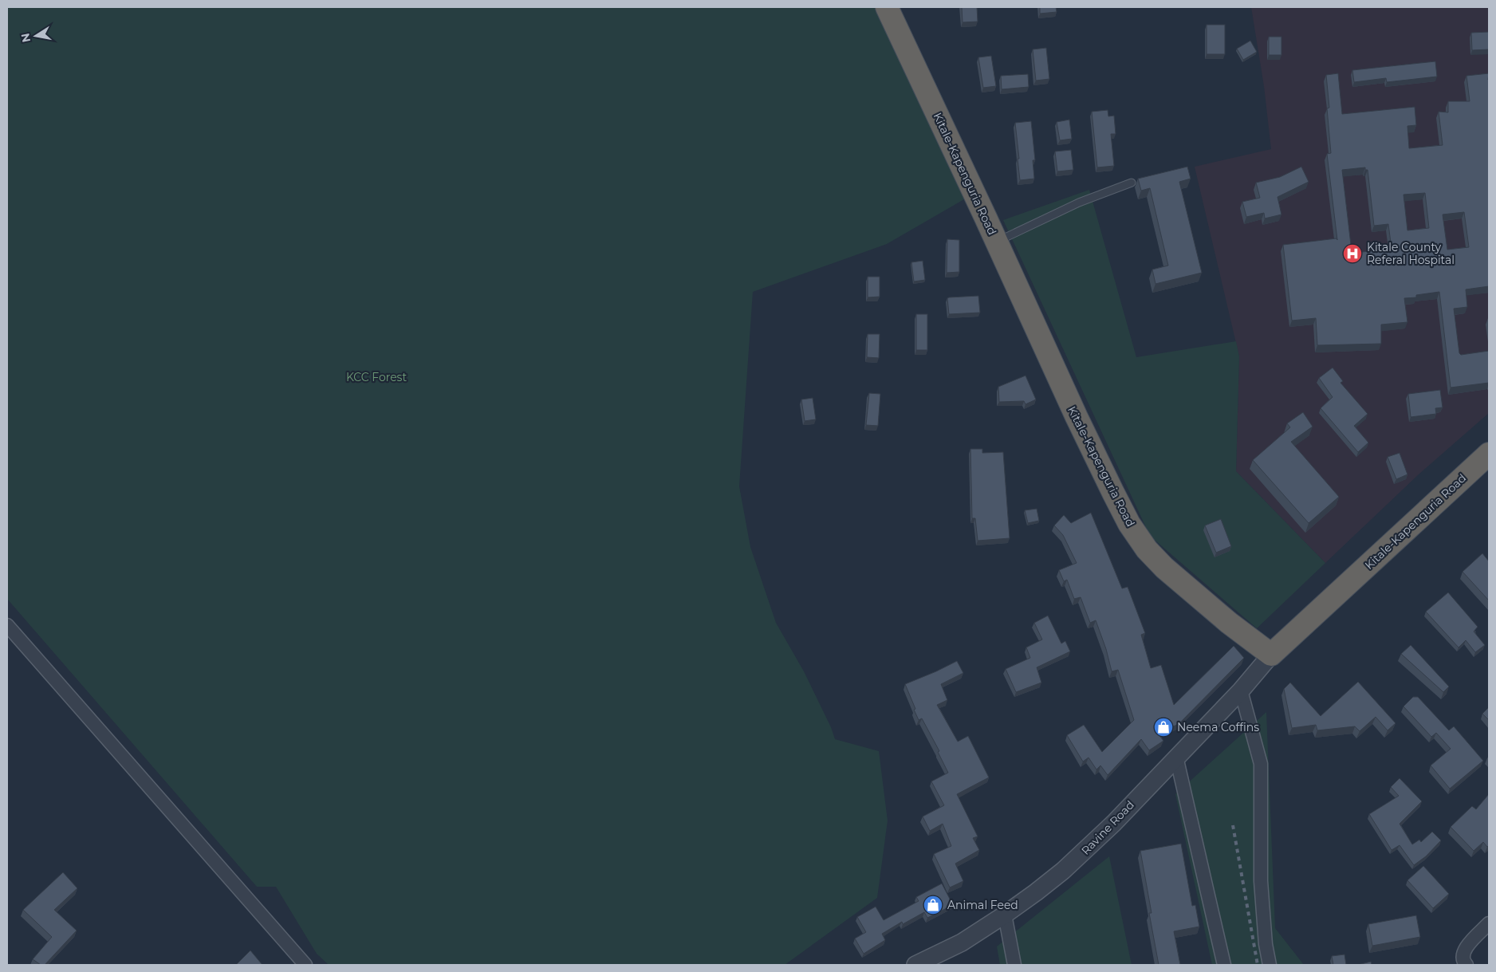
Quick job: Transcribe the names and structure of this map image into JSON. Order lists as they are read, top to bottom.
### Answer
{
  "streets": {
    "highway": ["Kitale-Kapenguria Road"],
    "street": ["Ravine Road"]
  },
  "crossings": [
    ["Kitale-Kapenguria Road", "Ravine Road"]
  ],
  "parks": ["KCC Forest"],
  "places": {
    "hospital": ["Kitale County Referal Hospital"],
    "shop": ["Neema Coffins", "Animal Feed"]
  },
  "north": "left"
}
